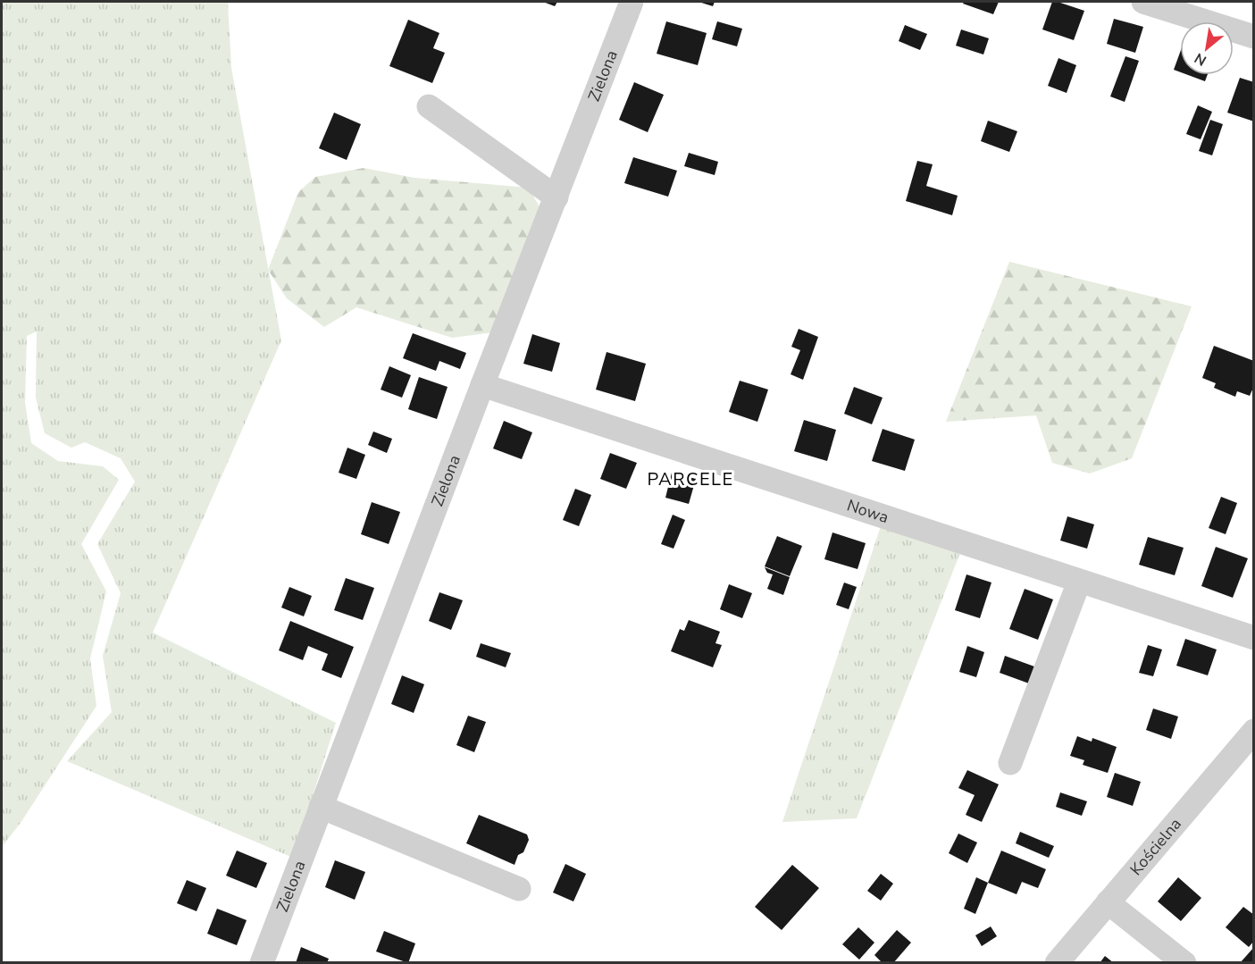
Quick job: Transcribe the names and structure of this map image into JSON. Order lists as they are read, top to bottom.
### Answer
{
  "streets": {
    "street": ["Zielona", "Nowa", "Kościelna"]
  },
  "crossings": [
    ["Zielona", "Nowa"]
  ],
  "districts": ["PARCELE"],
  "north": "bottom left"
}
